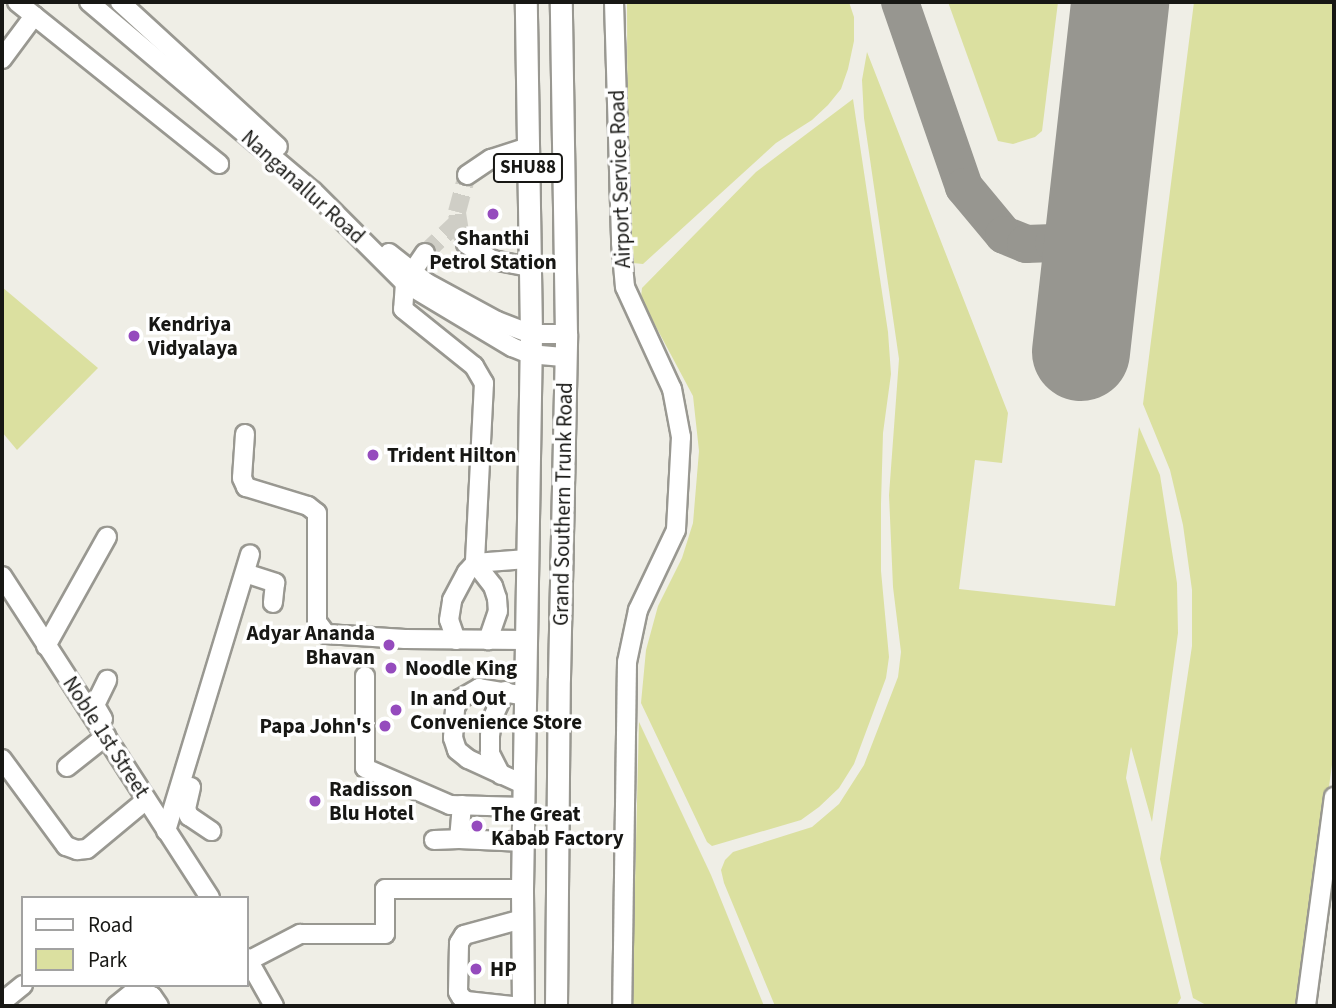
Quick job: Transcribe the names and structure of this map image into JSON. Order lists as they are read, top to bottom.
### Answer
{
  "streets": {
    "main road": ["SHU88", "Grand Southern Trunk Road"],
    "street": ["Airport Service Road", "Nanganallur Road", "Noble 1st Street"]
  },
  "crossings": [
    ["Nanganallur Road", "Grand Southern Trunk Road"]
  ],
  "places": [
    "Shanthi Petrol Station",
    "Kendriya Vidyalaya",
    "Trident Hilton",
    "Adyar Ananda Bhavan",
    "Noodle King",
    "In and Out Convenience Store",
    "Papa John's",
    "Radisson Blu Hotel",
    "The Great Kabab Factory",
    "HP"
  ],
  "legend": ["Road", "Park"]
}
